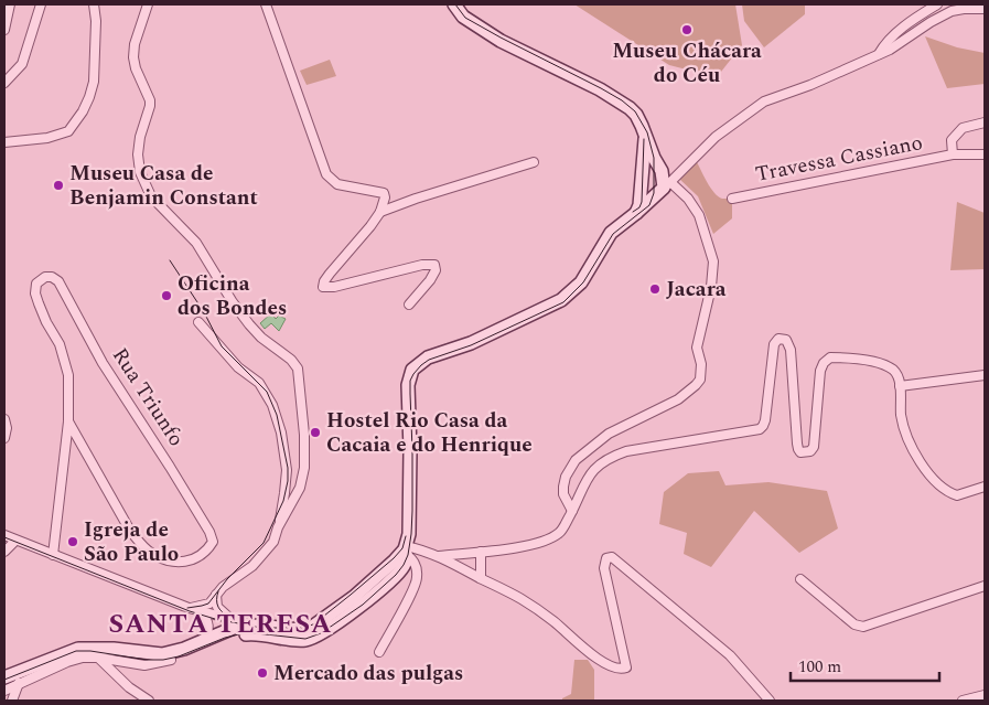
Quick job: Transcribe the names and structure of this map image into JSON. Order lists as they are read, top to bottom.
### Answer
{
  "streets": {
    "street": ["Travessa Cassiano", "Rua Triunfo"]
  },
  "districts": ["SANTA TERESA"],
  "places": [
    "Museu Chácara do Céu",
    "Museu Casa de Benjamin Constant",
    "Jacara",
    "Oficina dos Bondes",
    "Hostel Rio Casa da Cacaia e do Henrique",
    "Igreja de São Paulo",
    "Mercado das pulgas"
  ],
  "scale_bar": "100 m"
}
